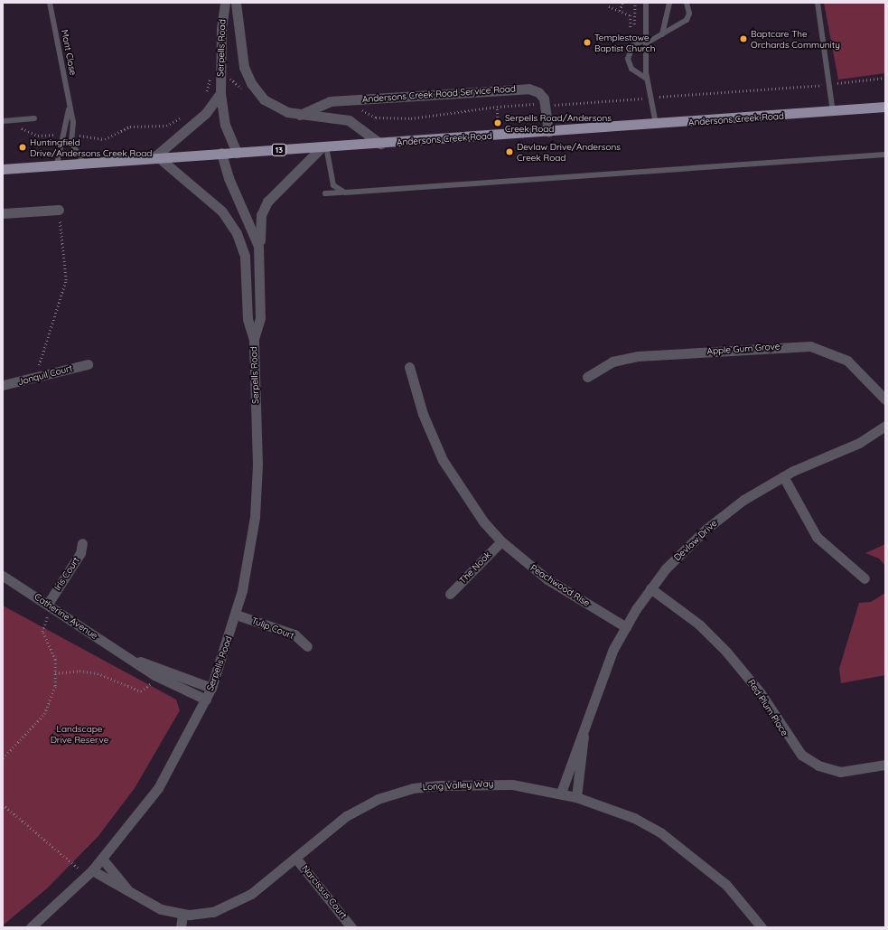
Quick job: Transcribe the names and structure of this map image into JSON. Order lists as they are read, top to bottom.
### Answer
{
  "streets": {
    "main road": ["Andersons Creek Road", "13"],
    "street": [
      "Serpells Road",
      "Andersons Creek Road Service Road",
      "Apple Gum Grove",
      "Jonquil Court",
      "Devlaw Drive",
      "The Nook",
      "Iris Court",
      "Peachwood Rise",
      "Catherine Avenue",
      "Tulip Court",
      "Red Plum Place",
      "Long Valley Way",
      "Narcissus Court"
    ],
    "lane": ["Mont Close"]
  },
  "crossings": [
    ["Serpells Road", "Andersons Creek Road Service Road"],
    ["Serpells Road", "Andersons Creek Road"],
    ["Serpells Road", "Catherine Avenue"],
    ["Serpells Road", "Tulip Court"],
    ["Serpells Road", "Long Valley Way"],
    ["Mont Close", "Andersons Creek Road"],
    ["Devlaw Drive", "Peachwood Rise"],
    ["Devlaw Drive", "Red Plum Place"],
    ["Devlaw Drive", "Long Valley Way"],
    ["The Nook", "Peachwood Rise"],
    ["Iris Court", "Catherine Avenue"],
    ["Long Valley Way", "Narcissus Court"]
  ],
  "parks": ["Landscape Drive Reserve"],
  "places": [
    "Baptcare The Orchards Community",
    "Templestowe Baptist Church",
    "Serpells Road/Andersons Creek Road",
    "Huntingfield Drive/Andersons Creek Road",
    "Devlaw Drive/Andersons Creek Road"
  ]
}
